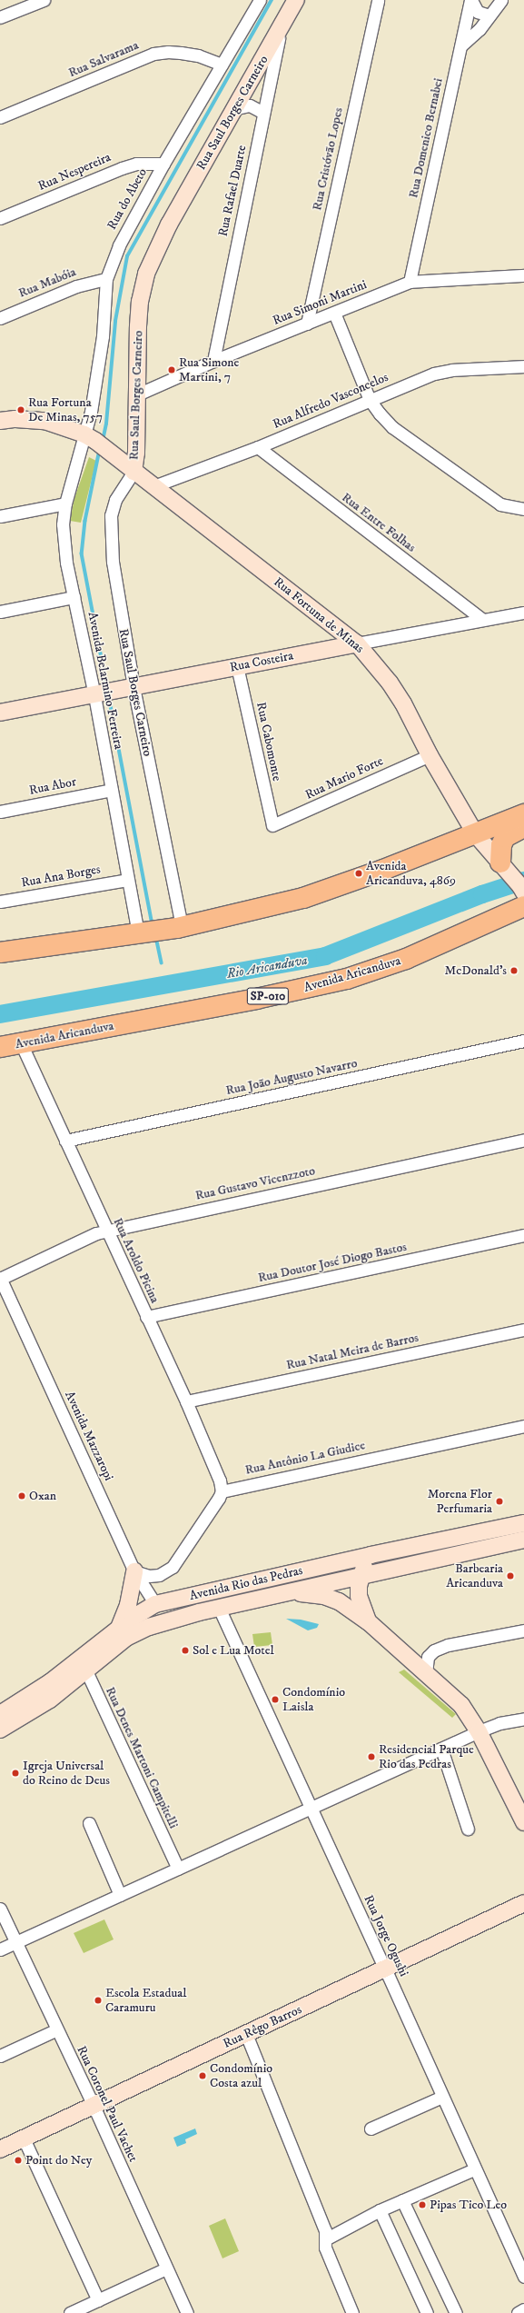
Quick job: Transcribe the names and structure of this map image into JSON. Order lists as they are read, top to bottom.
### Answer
{
  "streets": {
    "highway": ["Avenida Aricanduva", "SP-010"],
    "street": [
      "Rua Salvarama",
      "Rua Saul Borges Carneiro",
      "Rua Domenico Bernabei",
      "Rua Cristóvão Lopes",
      "Rua Nespereira",
      "Rua Rafael Duarte",
      "Rua do Abeto",
      "Rua Mabóia",
      "Rua Simoni Martini",
      "Rua Alfredo Vasconcelos",
      "Rua Entre Folhas",
      "Rua Fortuna de Minas",
      "Rua Costeira",
      "Avenida Belarmino Ferreira",
      "Rua Cabomonte",
      "Rua Mario Forte",
      "Rua Abor",
      "Rua Ana Borges",
      "Rua João Augusto Navarro",
      "Rua Gustavo Vicenzzoto",
      "Rua Aroldo Picina",
      "Rua Doutor José Diogo Bastos",
      "Rua Natal Meira de Barros",
      "Avenida Mazzaropi",
      "Rua Antônio La Giudice",
      "Avenida Rio das Pedras",
      "Rua Denes Martoni Campitelli",
      "Rua Jorge Ogushi",
      "Rua Rêgo Barros",
      "Rua Coronel Paul Vachet"
    ]
  },
  "crossings": [
    ["Rua Salvarama", "Rua do Abeto"],
    ["Rua Saul Borges Carneiro", "Rua Rafael Duarte"],
    ["Rua Saul Borges Carneiro", "Rua Simoni Martini"],
    ["Rua Saul Borges Carneiro", "Rua Fortuna de Minas"],
    ["Rua Saul Borges Carneiro", "Rua Costeira"],
    ["Rua Domenico Bernabei", "Rua Simoni Martini"],
    ["Rua Cristóvão Lopes", "Rua Simoni Martini"],
    ["Rua Nespereira", "Rua do Abeto"],
    ["Rua Rafael Duarte", "Rua Simoni Martini"],
    ["Rua do Abeto", "Rua Mabóia"],
    ["Rua do Abeto", "Rua Fortuna de Minas"],
    ["Rua do Abeto", "Avenida Belarmino Ferreira"],
    ["Rua Alfredo Vasconcelos", "Rua Entre Folhas"],
    ["Rua Alfredo Vasconcelos", "Rua Fortuna de Minas"],
    ["Rua Entre Folhas", "Rua Costeira"],
    ["Rua Fortuna de Minas", "Rua Costeira"],
    ["Rua Fortuna de Minas", "Avenida Belarmino Ferreira"],
    ["Rua Fortuna de Minas", "Rua Mario Forte"],
    ["Rua Costeira", "Avenida Belarmino Ferreira"],
    ["Rua Costeira", "Rua Cabomonte"],
    ["Avenida Belarmino Ferreira", "Rua Abor"],
    ["Avenida Belarmino Ferreira", "Rua Ana Borges"],
    ["Rua Cabomonte", "Rua Mario Forte"],
    ["Avenida Aricanduva", "Rua Aroldo Picina"],
    ["Rua João Augusto Navarro", "Rua Aroldo Picina"],
    ["Rua Gustavo Vicenzzoto", "Rua Aroldo Picina"],
    ["Rua Gustavo Vicenzzoto", "Avenida Mazzaropi"],
    ["Rua Aroldo Picina", "Rua Doutor José Diogo Bastos"],
    ["Rua Aroldo Picina", "Rua Natal Meira de Barros"],
    ["Rua Aroldo Picina", "Rua Antônio La Giudice"],
    ["Avenida Mazzaropi", "Avenida Rio das Pedras"],
    ["Avenida Rio das Pedras", "Rua Denes Martoni Campitelli"],
    ["Avenida Rio das Pedras", "Rua Jorge Ogushi"],
    ["Rua Jorge Ogushi", "Rua Rêgo Barros"],
    ["Rua Rêgo Barros", "Rua Coronel Paul Vachet"]
  ],
  "water": ["Rio Aricanduva"],
  "places": [
    "Rua Simone Martini, 7",
    "Rua Fortuna De Minas, 757",
    "Avenida Aricanduva, 4869",
    "McDonald's",
    "Oxan",
    "Morena Flor Perfumaria",
    "Barbearia Aricanduva",
    "Sol e Lua Motel",
    "Condomínio Laisla",
    "Residencial Parque Rio das Pedras",
    "Igreja Universal do Reino de Deus",
    "Escola Estadual Caramuru",
    "Condomínio Costa azul",
    "Point do Ney",
    "Pipas Tico Leo"
  ]
}
